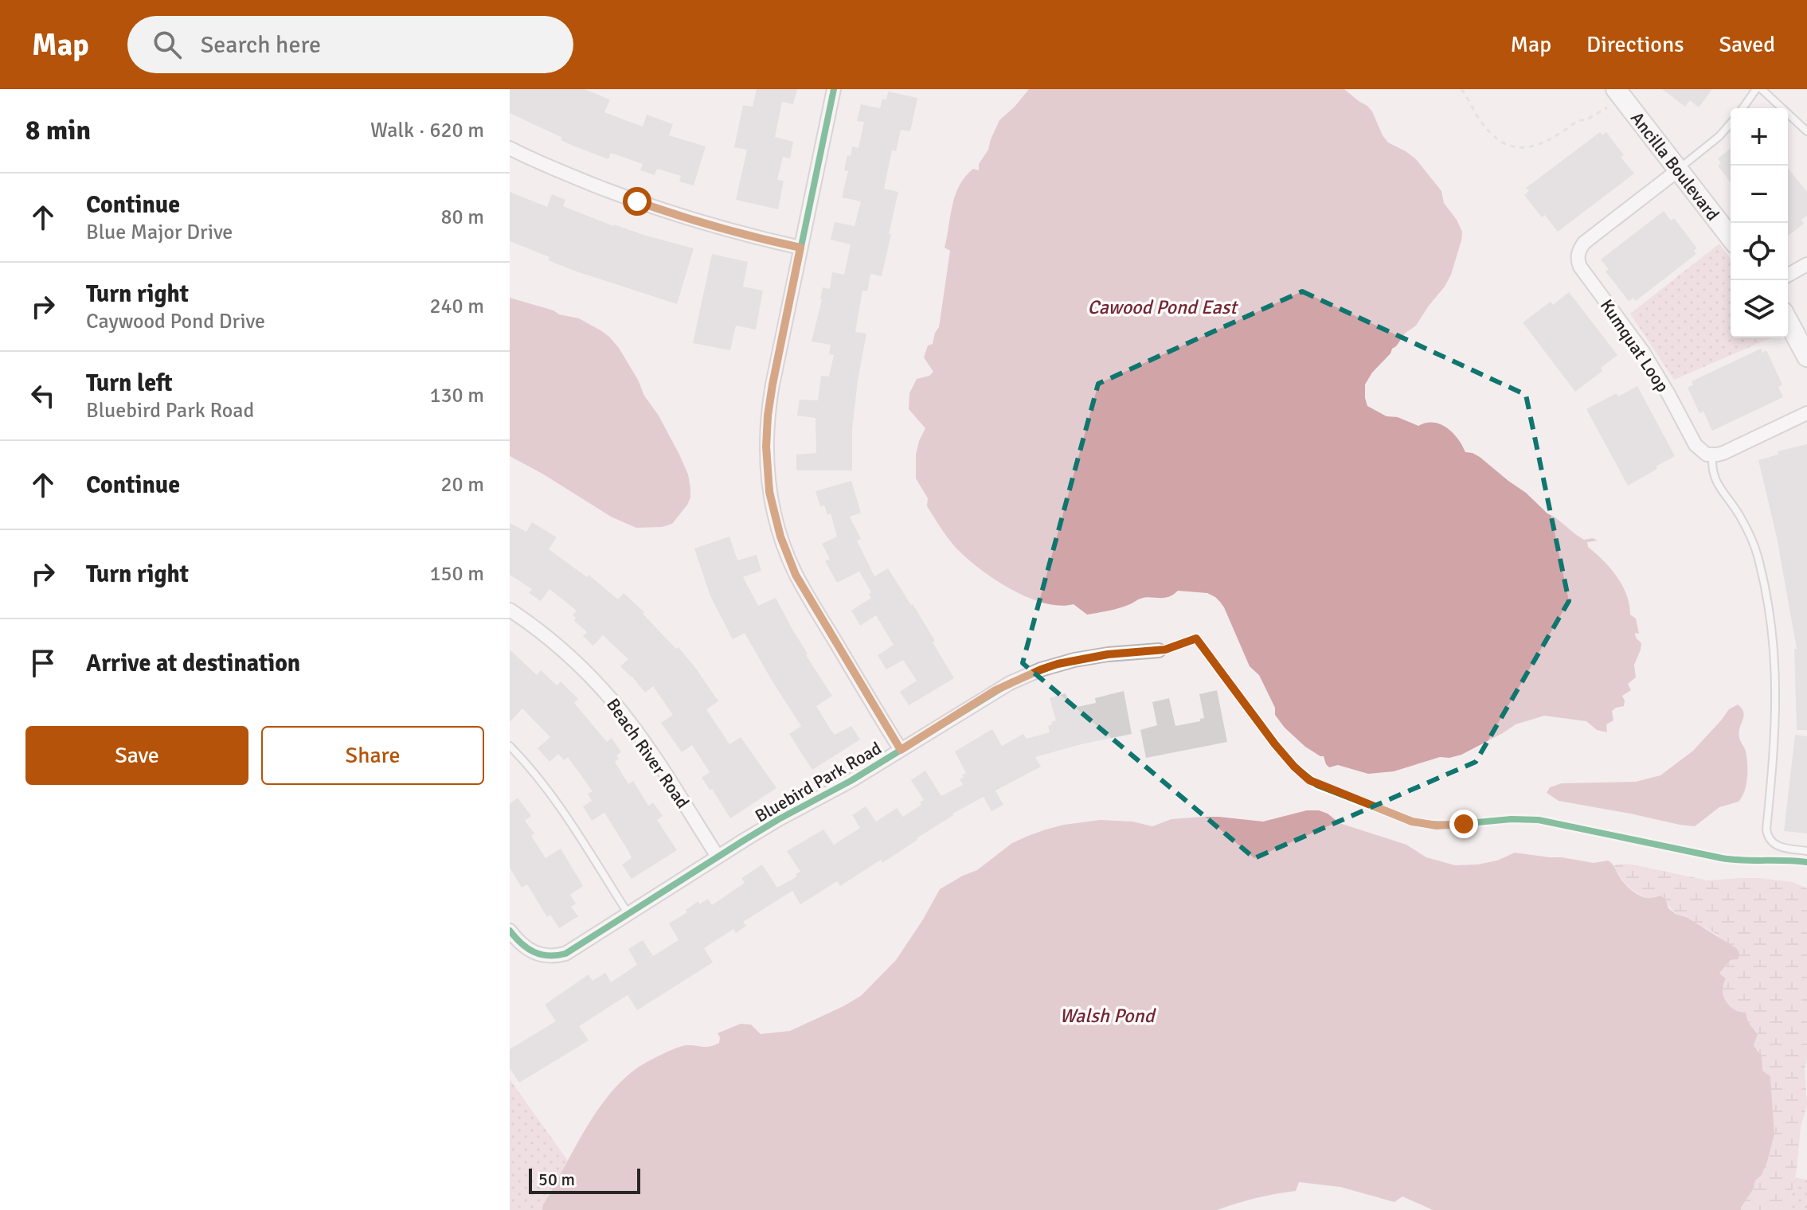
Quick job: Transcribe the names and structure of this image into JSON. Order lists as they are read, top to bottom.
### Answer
{
  "streets": {
    "street": [
      "Ancilla Boulevard",
      "Kumquat Loop",
      "Beach River Road",
      "Bluebird Park Road"
    ]
  },
  "crossings": [
    ["Ancilla Boulevard", "Kumquat Loop"],
    ["Beach River Road", "Bluebird Park Road"]
  ],
  "water": ["Cawood Pond East", "Walsh Pond"],
  "scale_bar": "50 m",
  "page": {
    "header": "Map",
    "search": "Search here",
    "nav": ["Map", "Directions", "Saved"],
    "heading": ["8 min", "Walk · 620 m"],
    "map_buttons": ["+", "−"],
    "list": [
      ["Continue", "Blue Major Drive", "80 m"],
      ["Turn right", "Caywood Pond Drive", "240 m"],
      ["Turn left", "Bluebird Park Road", "130 m"],
      ["Continue", "20 m"],
      ["Turn right", "150 m"],
      "Arrive at destination"
    ],
    "buttons": ["Save", "Share"],
    "scale": "50 m"
  }
}
